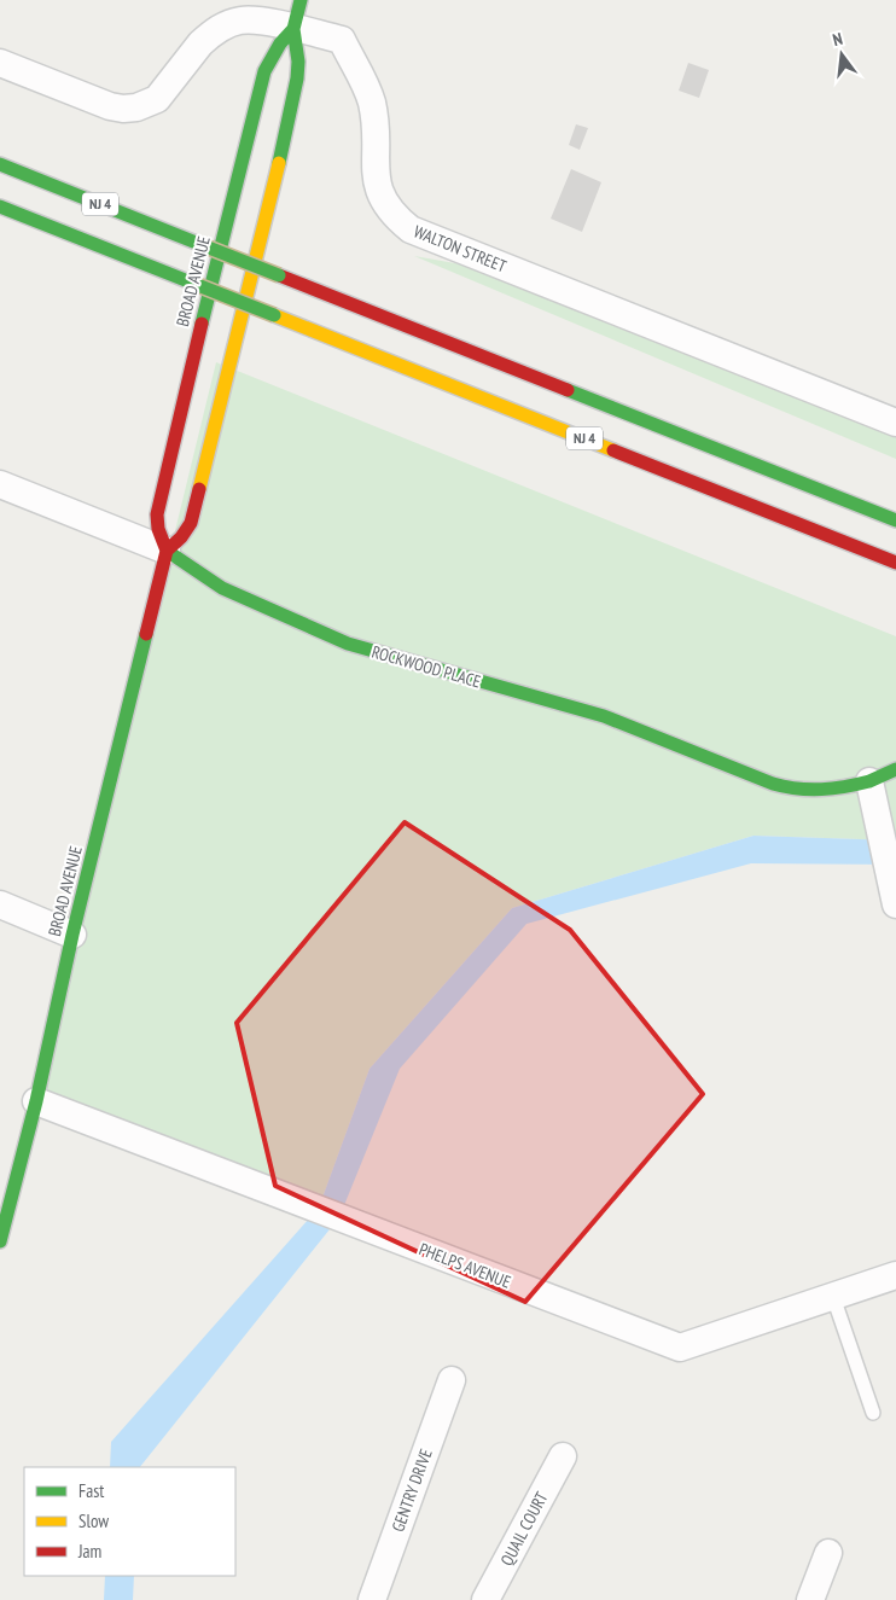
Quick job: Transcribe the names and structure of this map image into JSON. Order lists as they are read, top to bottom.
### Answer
{
  "streets": {
    "main road": ["NJ 4", "BROAD AVENUE", "ROCKWOOD PLACE"],
    "street": [
      "WALTON STREET",
      "PHELPS AVENUE",
      "GENTRY DRIVE",
      "QUAIL COURT"
    ]
  },
  "crossings": [
    ["WALTON STREET", "BROAD AVENUE"],
    ["BROAD AVENUE", "ROCKWOOD PLACE"],
    ["BROAD AVENUE", "PHELPS AVENUE"]
  ],
  "legend": ["Fast", "Slow", "Jam"],
  "north": "top"
}
